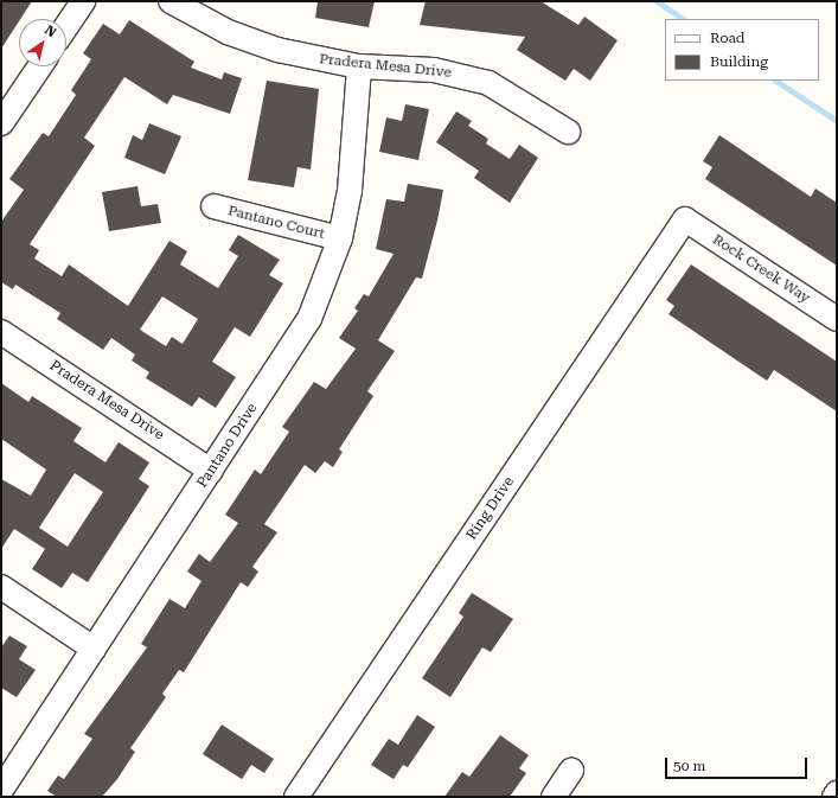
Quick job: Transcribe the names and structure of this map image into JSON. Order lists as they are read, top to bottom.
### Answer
{
  "streets": {
    "street": [
      "Pradera Mesa Drive",
      "Pantano Court",
      "Rock Creek Way",
      "Pantano Drive",
      "Ring Drive"
    ]
  },
  "crossings": [
    ["Pradera Mesa Drive", "Pantano Drive"],
    ["Pantano Court", "Pantano Drive"],
    ["Rock Creek Way", "Ring Drive"]
  ],
  "legend": ["Road", "Building"],
  "scale_bar": "50 m",
  "north": "top right"
}
